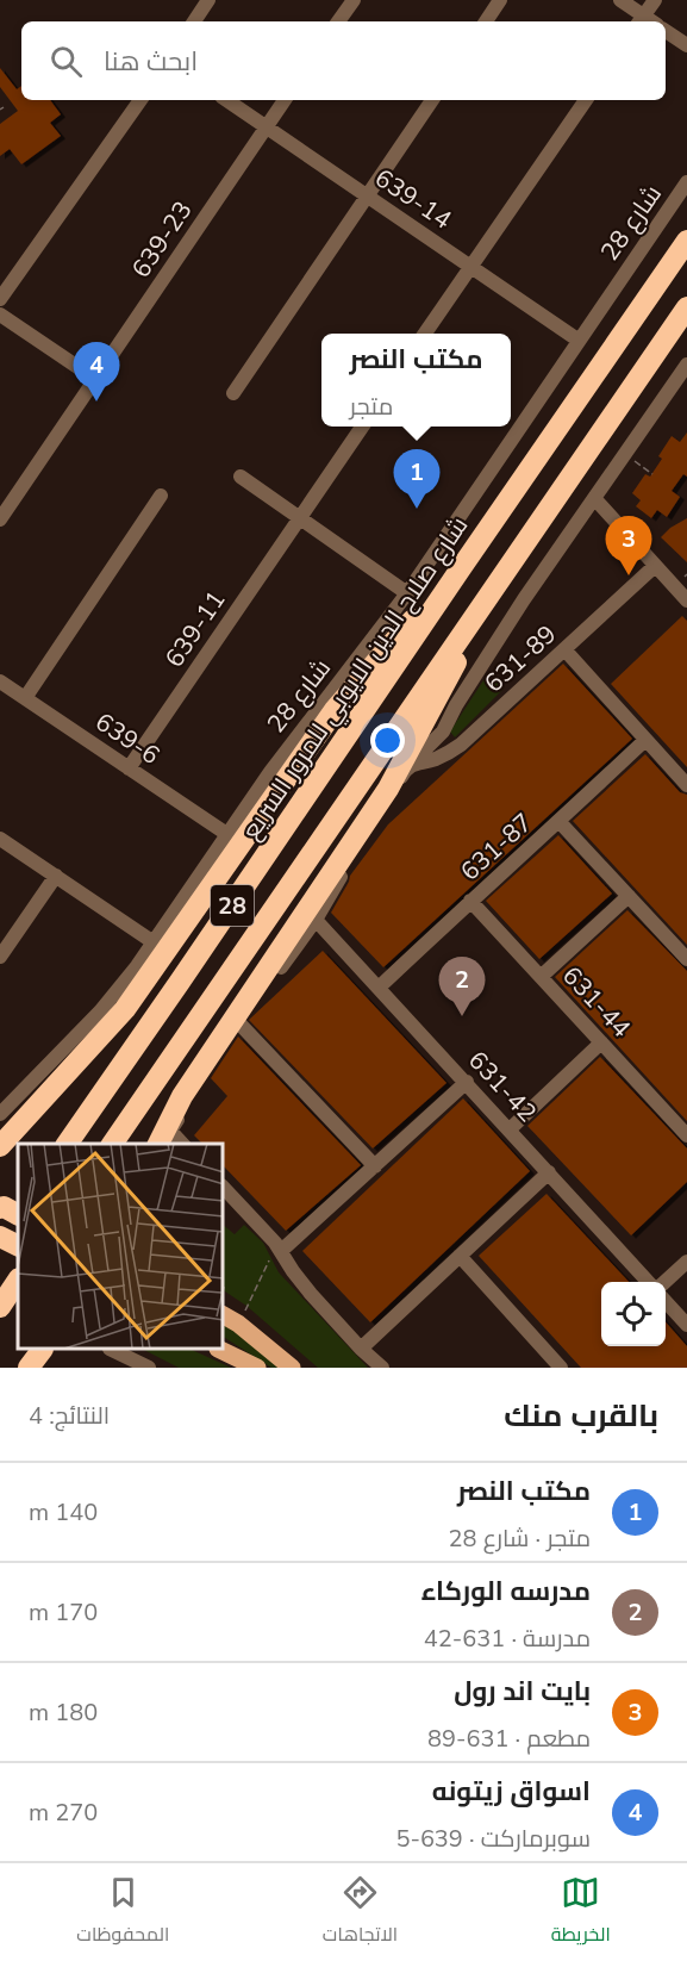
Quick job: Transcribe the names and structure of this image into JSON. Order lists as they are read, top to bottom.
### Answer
{
  "streets": {
    "highway": ["شارع صلاح الدين الايوبي للمرور السريع", "28"],
    "street": [
      "639-14",
      "شارع 28",
      "639-23",
      "639-11",
      "631-89",
      "639-6",
      "631-87",
      "631-44",
      "631-42"
    ]
  },
  "crossings": [
    ["639-14", "شارع 28"],
    ["639-14", "639-23"],
    ["شارع 28", "639-6"],
    ["639-11", "639-6"],
    ["631-87", "631-44"],
    ["631-87", "631-42"]
  ],
  "page": {
    "search": "ابحث هنا",
    "popup": ["مكتب النصر", "متجر"],
    "pins": [
      "4",
      "1",
      "3",
      "2"
    ],
    "heading": ["بالقرب منك", "النتائج: 4"],
    "list": [
      {
        "mark": "1",
        "name": "مكتب النصر",
        "note": "متجر · شارع 28",
        "value": "140 m"
      },
      {
        "mark": "2",
        "name": "مدرسه الوركاء",
        "note": "مدرسة · 631-42",
        "value": "170 m"
      },
      {
        "mark": "3",
        "name": "بايت اند رول",
        "note": "مطعم · 631-89",
        "value": "180 m"
      },
      {
        "mark": "4",
        "name": "اسواق زيتونه",
        "note": "سوبرماركت · 639-5",
        "value": "270 m"
      }
    ],
    "nav": ["الخريطة", "الاتجاهات", "المحفوظات"]
  }
}
